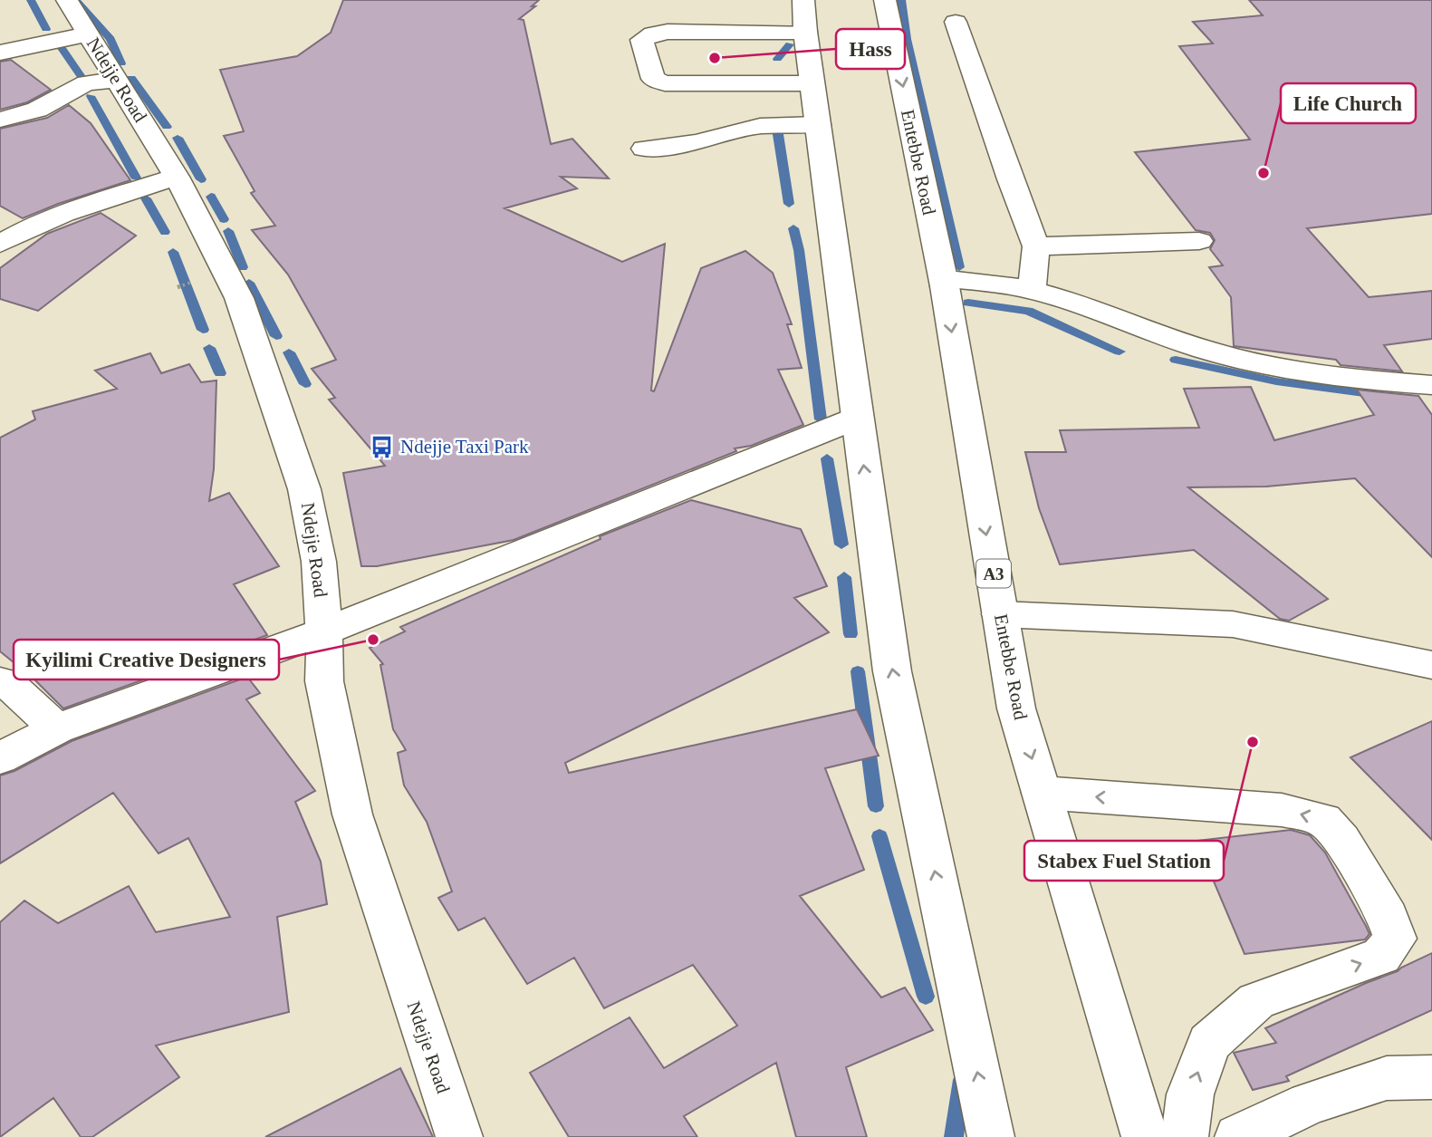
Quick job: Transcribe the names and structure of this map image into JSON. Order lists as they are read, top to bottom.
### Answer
{
  "streets": {
    "street": ["Ndejje Road", "Entebbe Road", "A3"]
  },
  "places": {
    "other": [
      "Hass",
      "Life Church",
      "Kyilimi Creative Designers",
      "Stabex Fuel Station"
    ],
    "bus stop": ["Ndejje Taxi Park"]
  }
}
